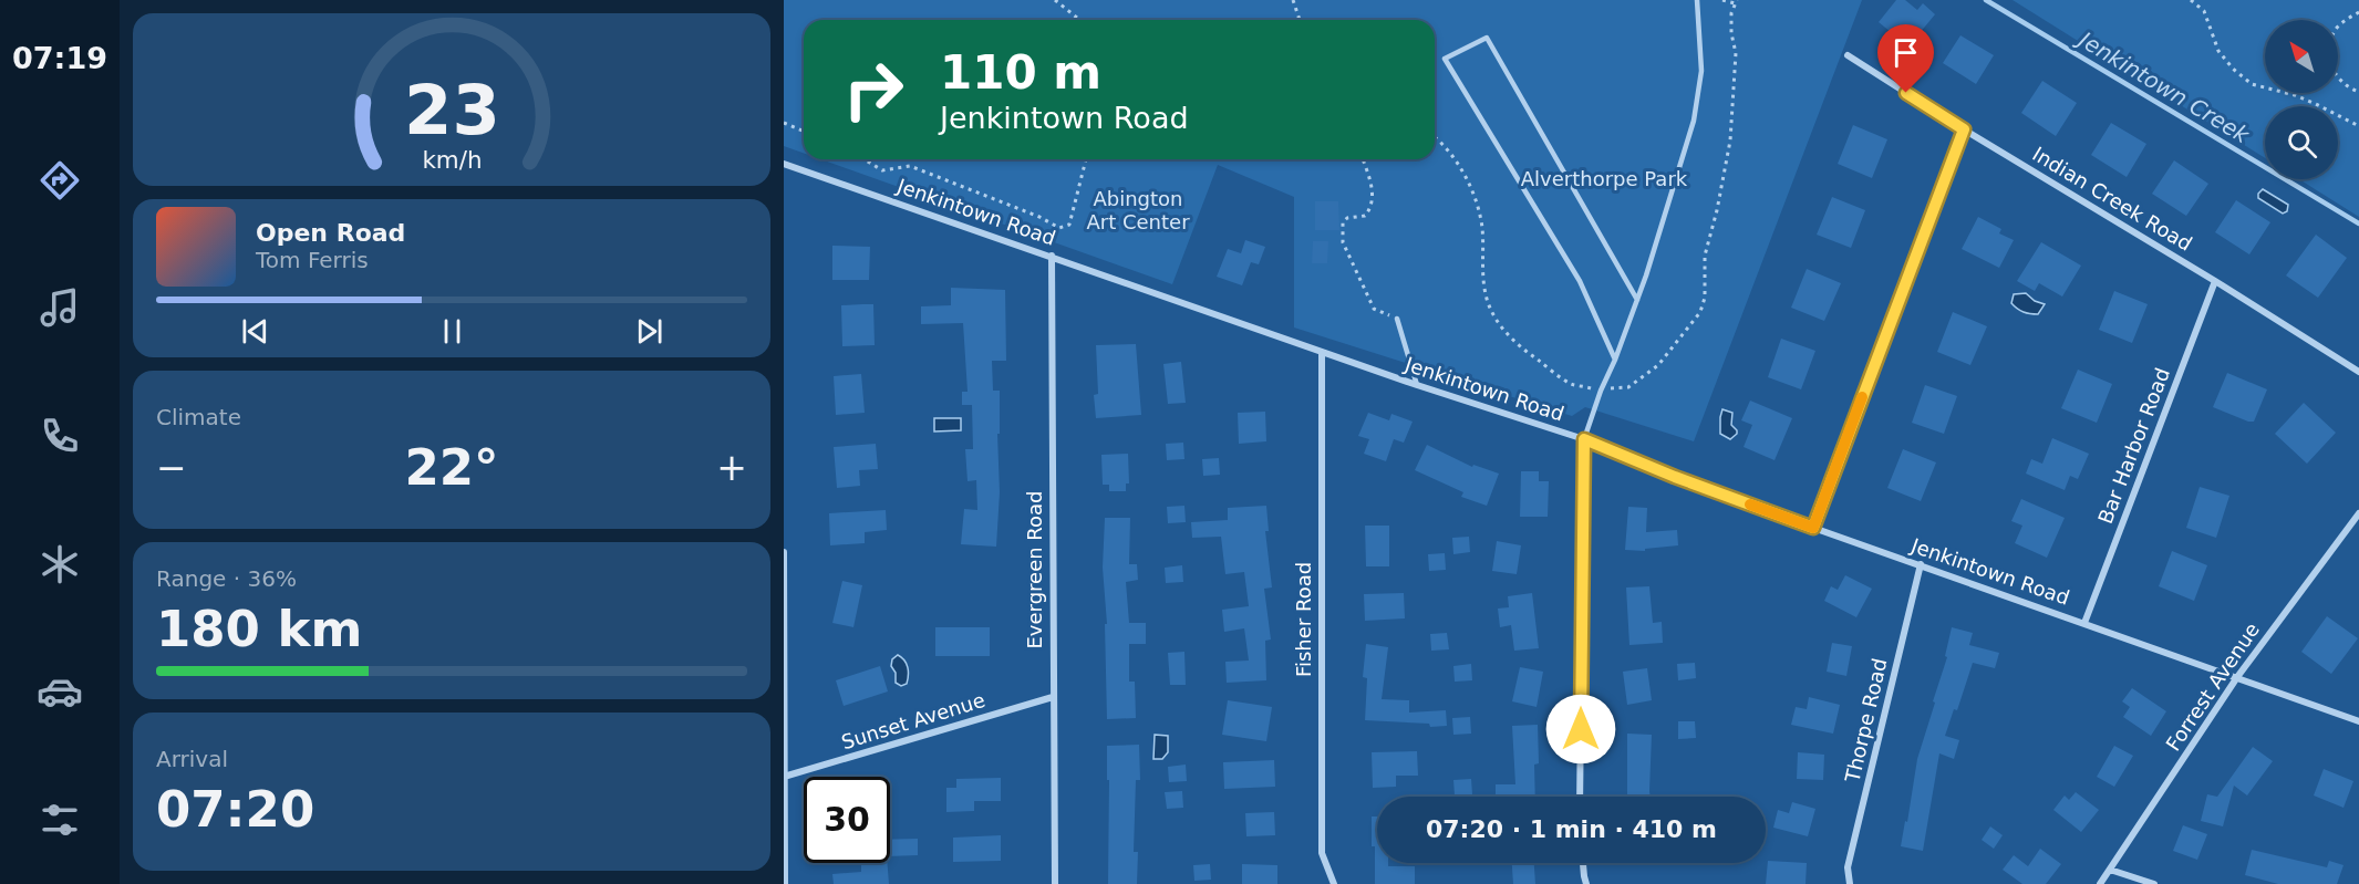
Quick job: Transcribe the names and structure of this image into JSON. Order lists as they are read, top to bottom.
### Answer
{
  "streets": {
    "street": [
      "Indian Creek Road",
      "Jenkintown Road",
      "Bar Harbor Road",
      "Evergreen Road",
      "Fisher Road",
      "Forrest Avenue",
      "Thorpe Road",
      "Sunset Avenue"
    ]
  },
  "crossings": [
    ["Indian Creek Road", "Bar Harbor Road"],
    ["Jenkintown Road", "Bar Harbor Road"],
    ["Jenkintown Road", "Evergreen Road"],
    ["Jenkintown Road", "Fisher Road"],
    ["Jenkintown Road", "Forrest Avenue"],
    ["Jenkintown Road", "Thorpe Road"],
    ["Evergreen Road", "Sunset Avenue"]
  ],
  "water": ["Jenkintown Creek"],
  "parks": ["Alverthorpe Park", "Abington Art Center"],
  "north": "top left",
  "page": {
    "tabs": "07:19",
    "turn": ["110 m", "Jenkintown Road"],
    "song": ["Open Road", "Tom Ferris"],
    "tile": [
      "Climate",
      ["Range · 36%", "180 km"],
      ["Arrival", "07:20"]
    ],
    "heat": ["−", "22°", "+"],
    "limit": "30",
    "trip": "07:20 · 1 min · 410 m",
    "gauge": ["23", "km/h"]
  }
}
